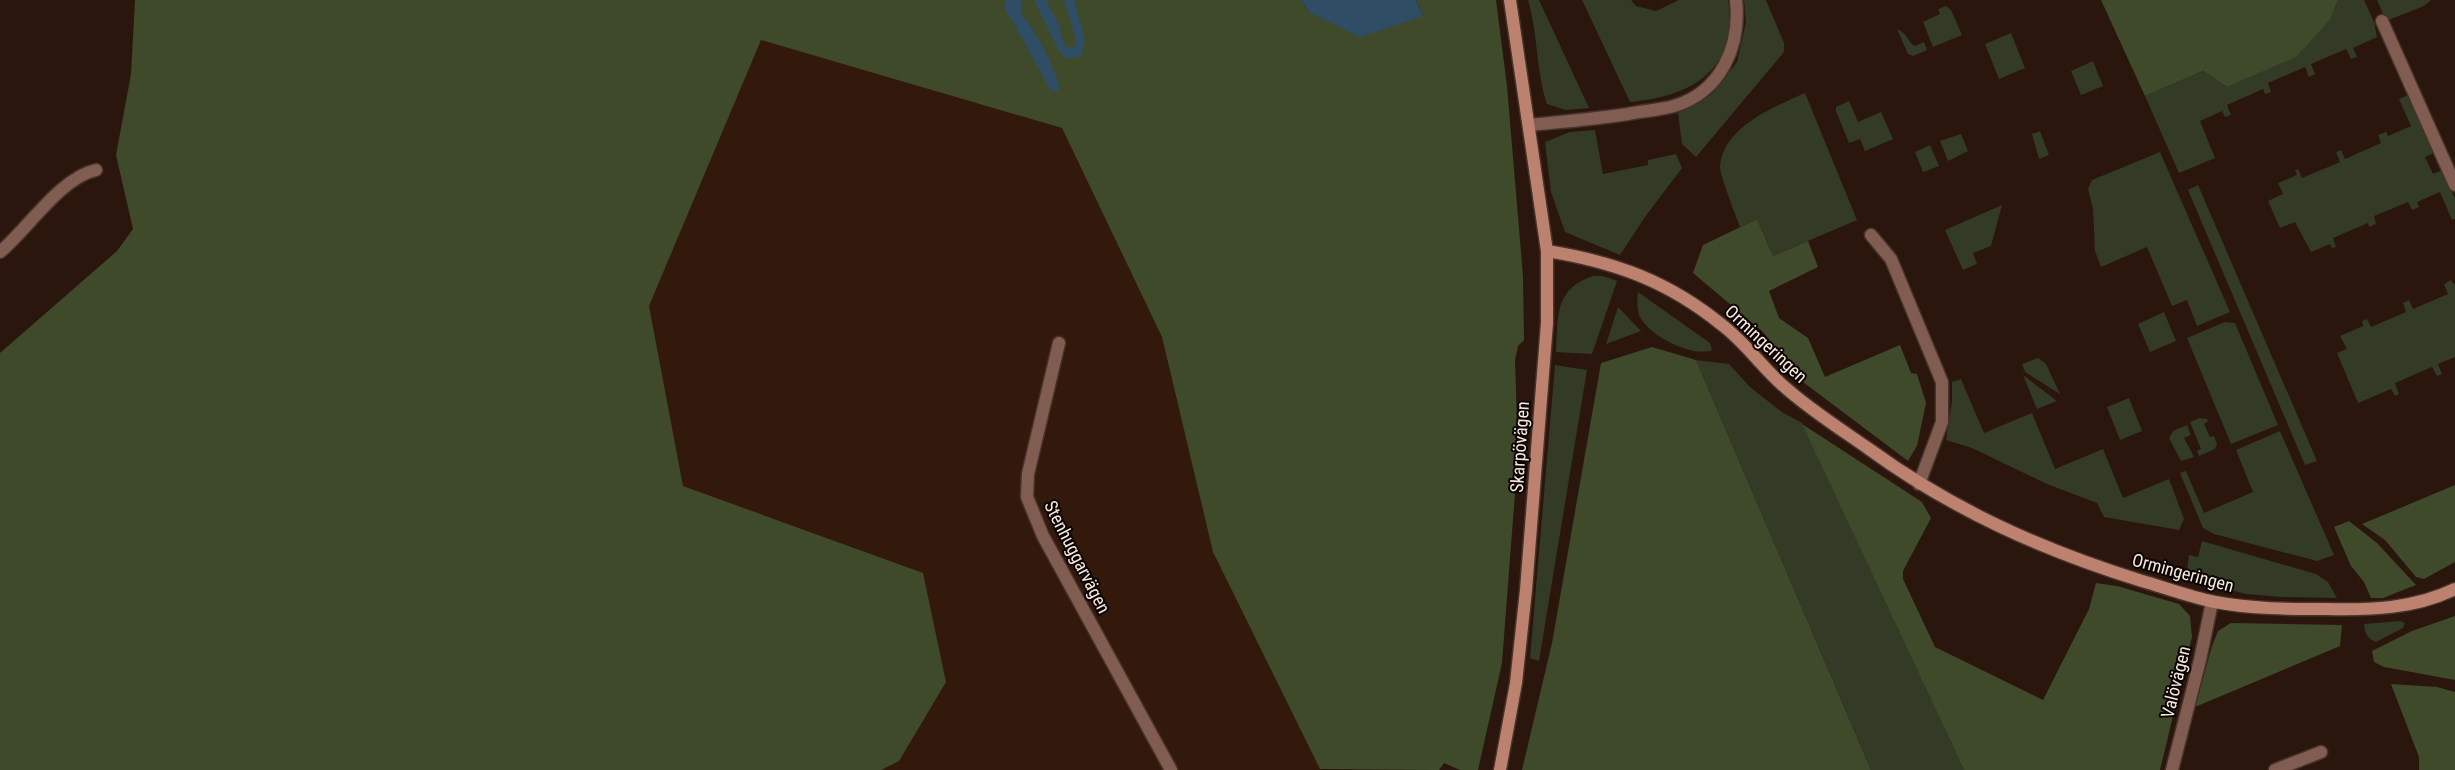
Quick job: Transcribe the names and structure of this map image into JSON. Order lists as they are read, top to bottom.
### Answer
{
  "streets": {
    "street": [
      "Ormingeringen",
      "Skarpövägen",
      "Stenhuggarvägen",
      "Valövägen"
    ]
  },
  "crossings": [
    ["Ormingeringen", "Skarpövägen"],
    ["Ormingeringen", "Valövägen"]
  ]
}
